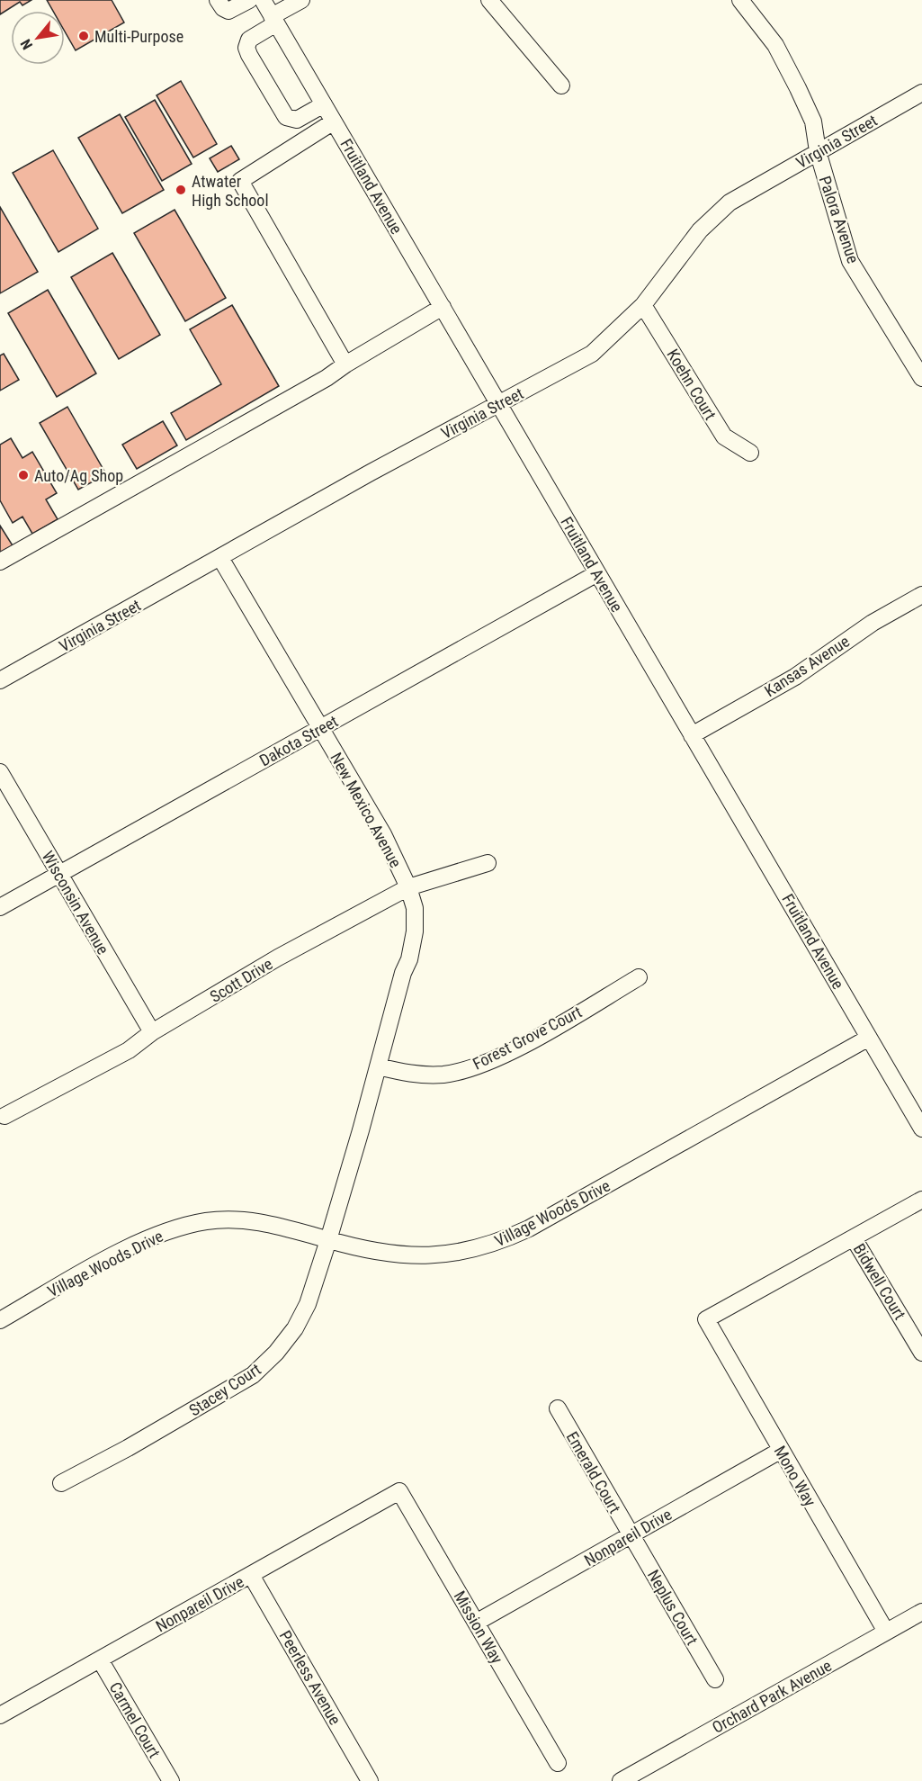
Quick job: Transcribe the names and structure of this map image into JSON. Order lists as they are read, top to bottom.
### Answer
{
  "streets": {
    "street": [
      "Virginia Street",
      "Fruitland Avenue",
      "Palora Avenue",
      "Koehn Court",
      "Kansas Avenue",
      "Dakota Street",
      "New Mexico Avenue",
      "Wisconsin Avenue",
      "Scott Drive",
      "Forest Grove Court",
      "Village Woods Drive",
      "Bidwell Court",
      "Stacey Court",
      "Emerald Court",
      "Mono Way",
      "Nonpareil Drive",
      "Neplus Court",
      "Mission Way",
      "Peerless Avenue",
      "Orchard Park Avenue",
      "Carmel Court"
    ]
  },
  "crossings": [
    ["Virginia Street", "Fruitland Avenue"],
    ["Virginia Street", "Palora Avenue"],
    ["Virginia Street", "Koehn Court"],
    ["Virginia Street", "New Mexico Avenue"],
    ["Fruitland Avenue", "Kansas Avenue"],
    ["Fruitland Avenue", "Dakota Street"],
    ["Fruitland Avenue", "Village Woods Drive"],
    ["Dakota Street", "New Mexico Avenue"],
    ["Dakota Street", "Wisconsin Avenue"],
    ["New Mexico Avenue", "Scott Drive"],
    ["New Mexico Avenue", "Forest Grove Court"],
    ["New Mexico Avenue", "Village Woods Drive"],
    ["New Mexico Avenue", "Stacey Court"],
    ["Wisconsin Avenue", "Scott Drive"],
    ["Village Woods Drive", "Stacey Court"],
    ["Bidwell Court", "Mono Way"],
    ["Emerald Court", "Nonpareil Drive"],
    ["Emerald Court", "Neplus Court"],
    ["Mono Way", "Nonpareil Drive"],
    ["Mono Way", "Orchard Park Avenue"],
    ["Nonpareil Drive", "Neplus Court"],
    ["Nonpareil Drive", "Mission Way"],
    ["Nonpareil Drive", "Peerless Avenue"],
    ["Nonpareil Drive", "Carmel Court"]
  ],
  "places": ["Multi-Purpose", "Atwater High School", "Auto/Ag Shop"],
  "north": "bottom left"
}
